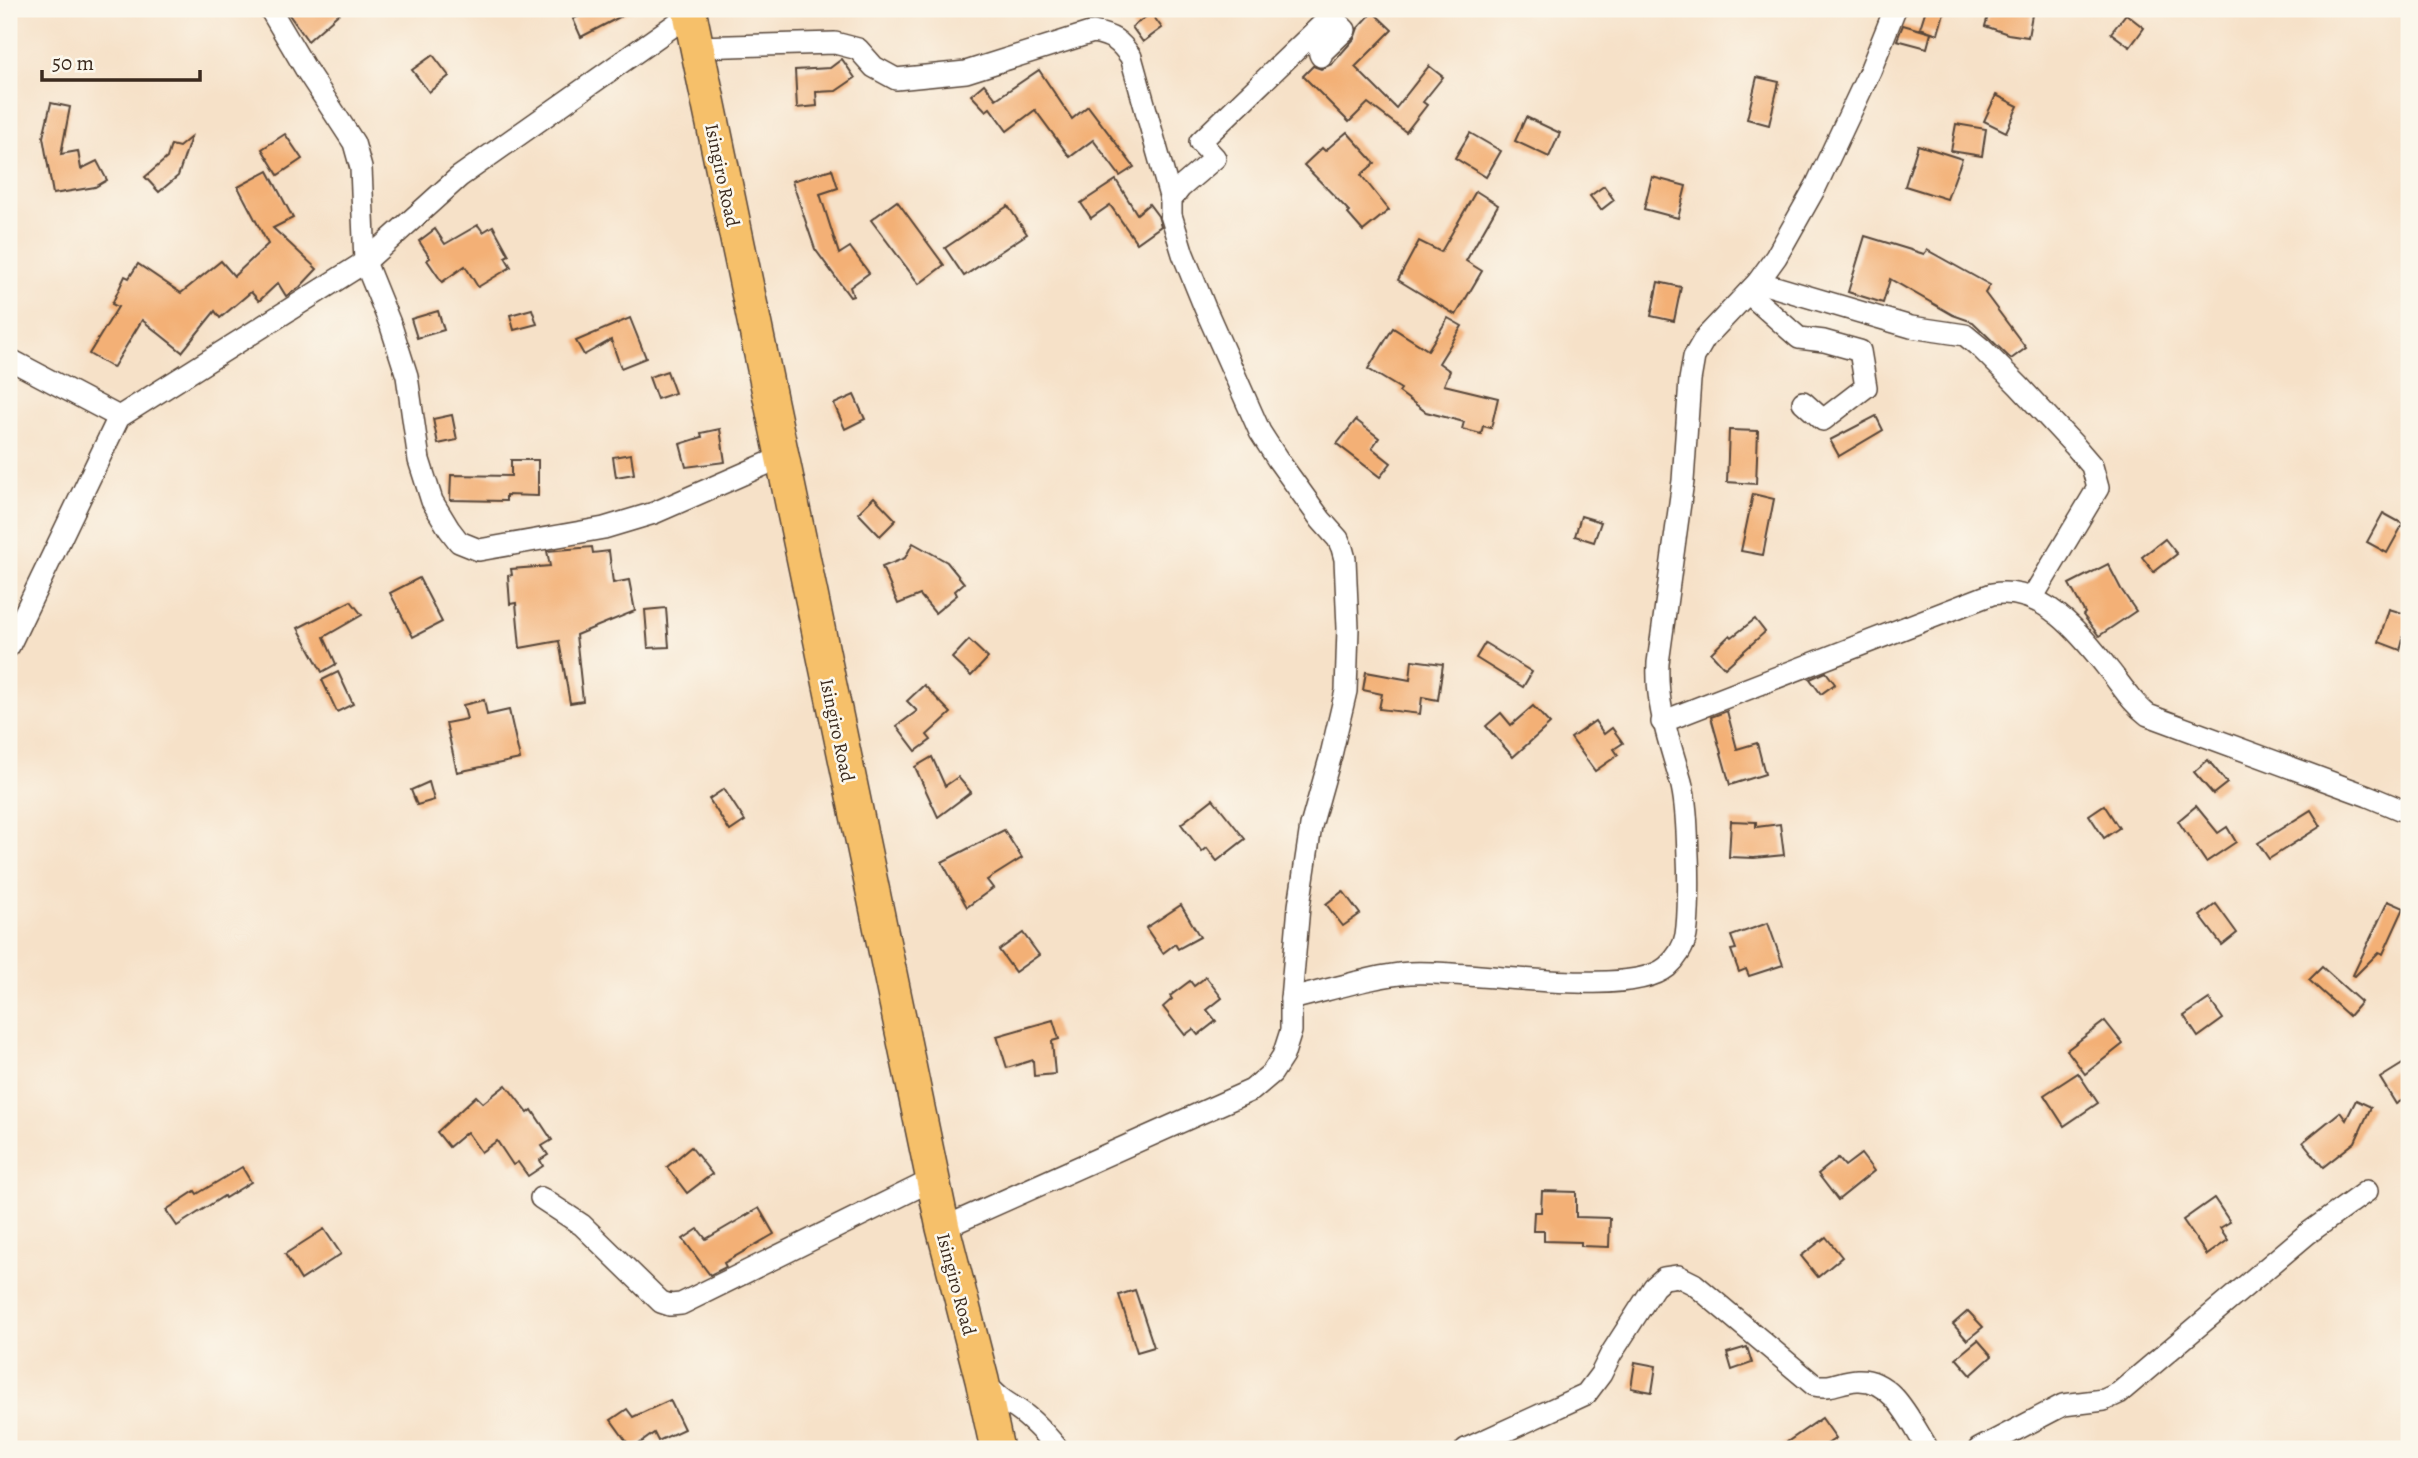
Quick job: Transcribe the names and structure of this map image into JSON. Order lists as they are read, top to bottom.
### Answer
{
  "streets": {
    "main road": ["Isingiro Road"]
  },
  "scale_bar": "50 m"
}
